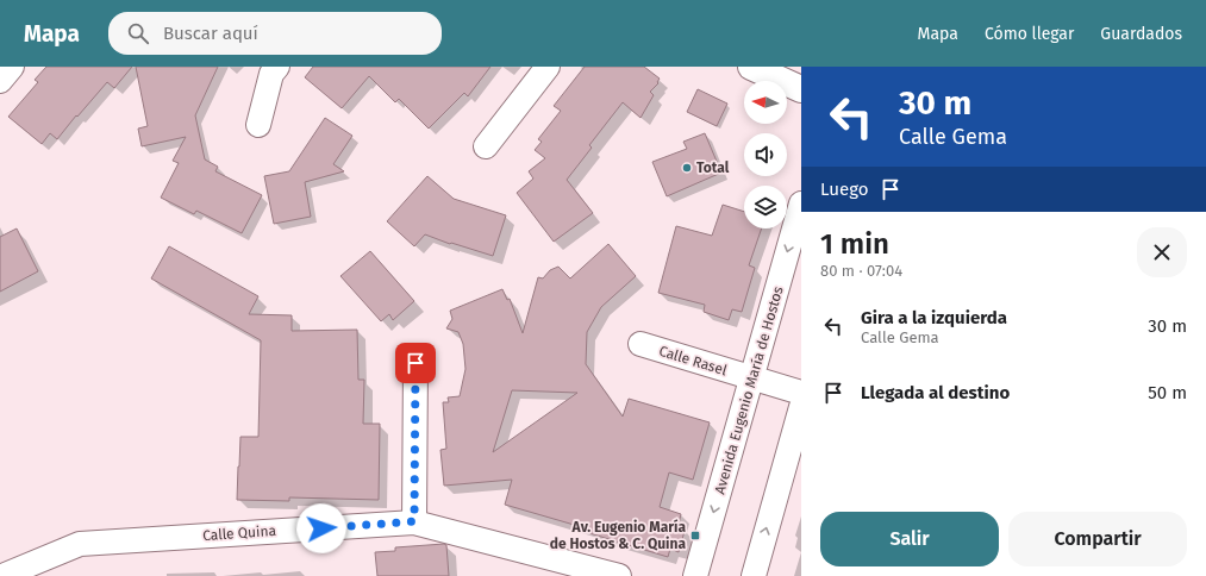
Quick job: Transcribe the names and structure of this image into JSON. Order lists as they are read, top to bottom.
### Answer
{
  "streets": {
    "street": ["Calle Rasel", "Avenida Eugenio María de Hostos", "Calle Quina"]
  },
  "crossings": [
    ["Calle Rasel", "Avenida Eugenio María de Hostos"]
  ],
  "places": {
    "other": ["Total"],
    "transit": ["Av. Eugenio María de Hostos & C. Quina"]
  },
  "north": "left",
  "page": {
    "header": "Mapa",
    "search": "Buscar aquí",
    "nav": ["Mapa", "Cómo llegar", "Guardados"],
    "turn": ["30 m", "Calle Gema"],
    "then": "Luego",
    "heading": ["1 min", "80 m · 07:04"],
    "list": [
      {
        "name": "Gira a la izquierda",
        "note": "Calle Gema",
        "value": "30 m"
      },
      {
        "name": "Llegada al destino",
        "value": "50 m"
      }
    ],
    "buttons": ["Salir", "Compartir"]
  }
}
